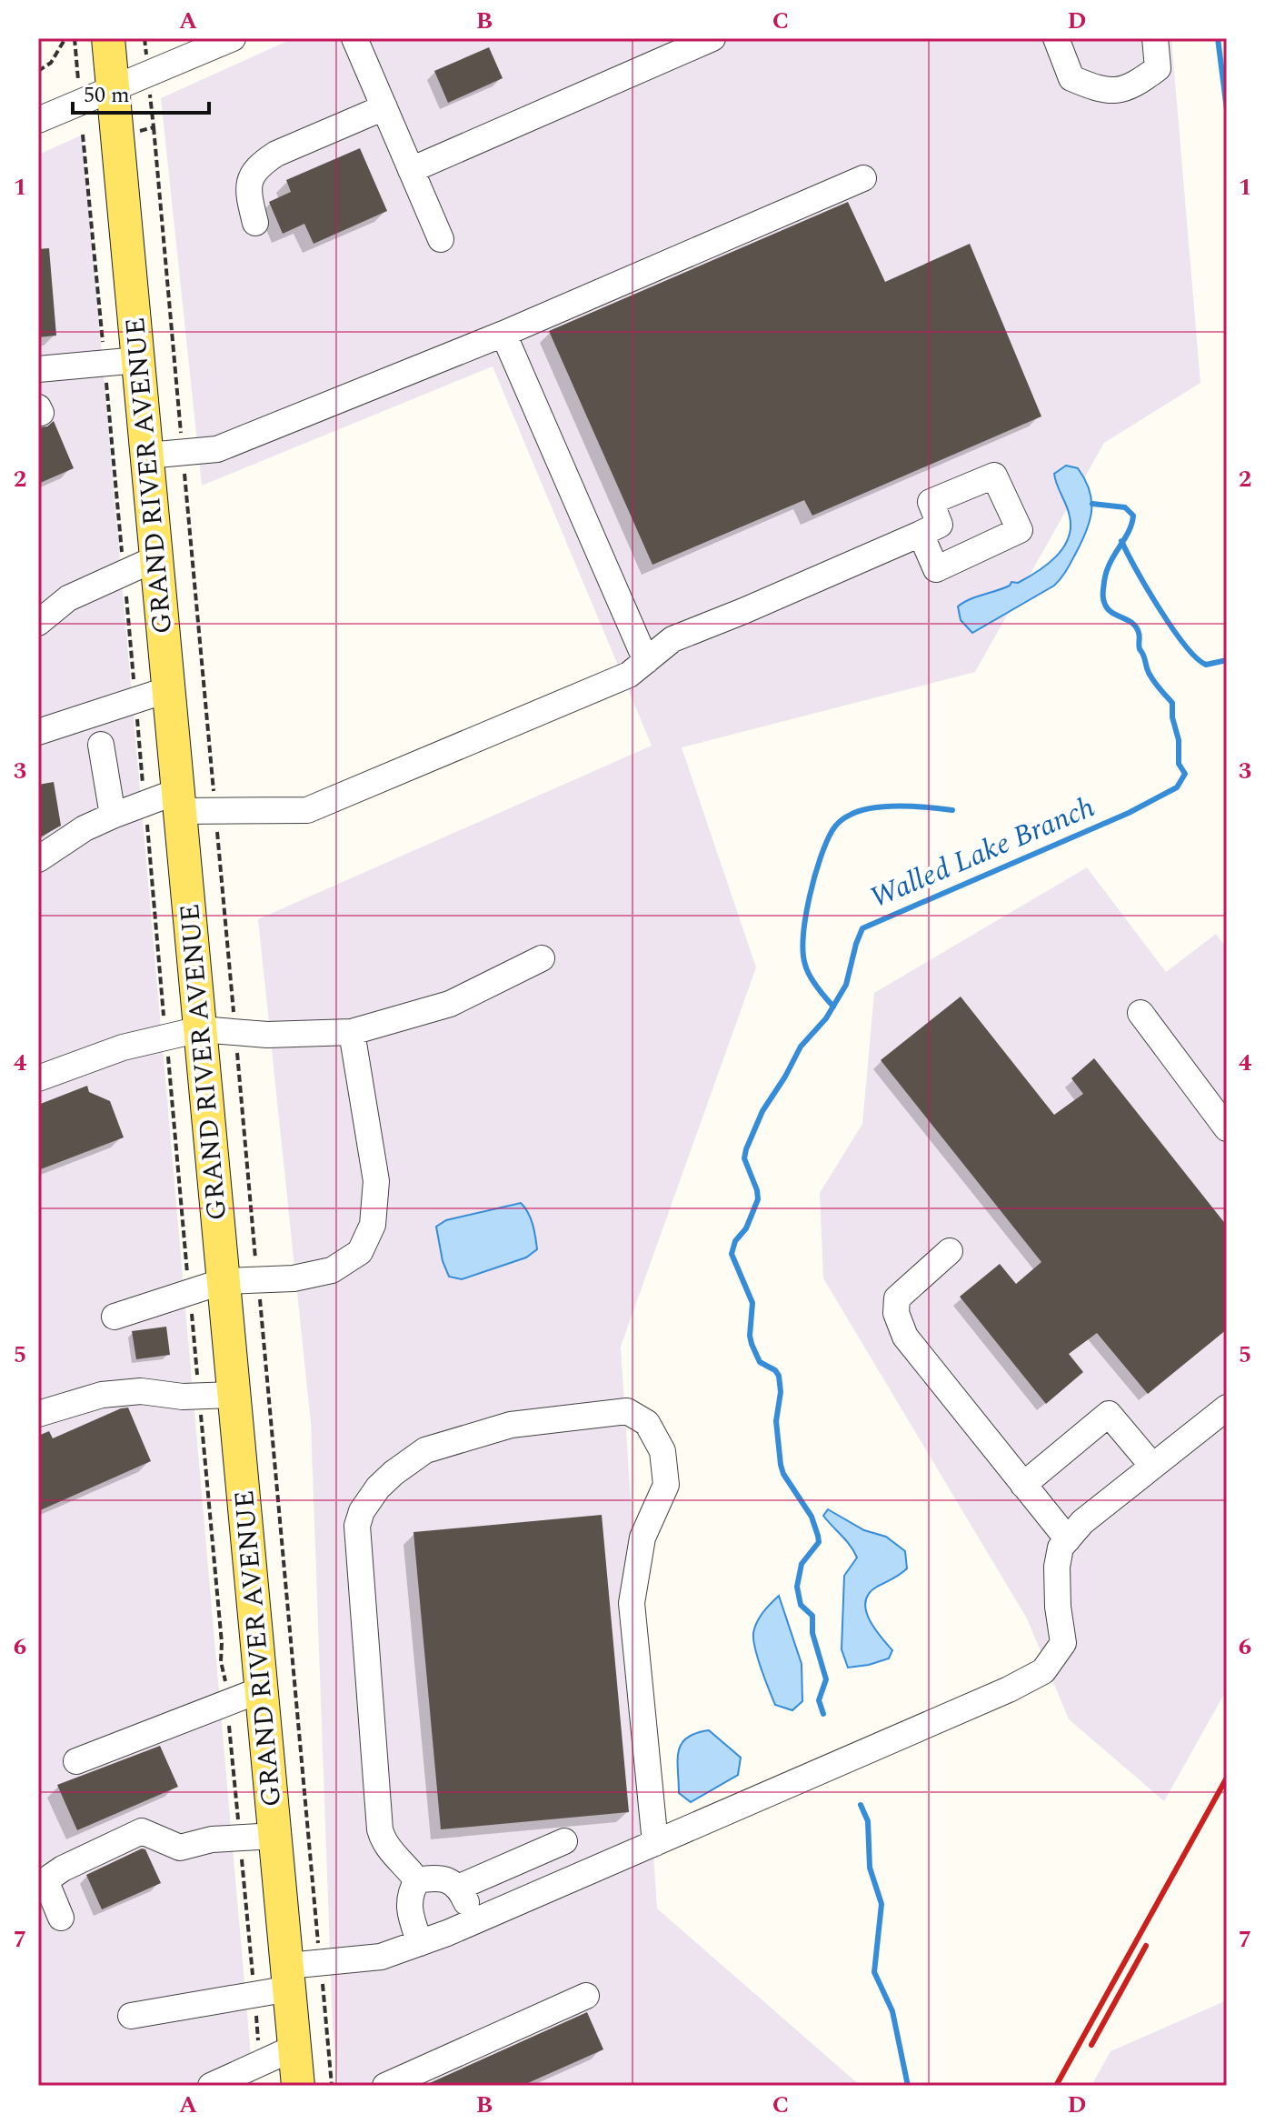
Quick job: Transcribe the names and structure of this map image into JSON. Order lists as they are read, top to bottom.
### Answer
{
  "streets": {
    "main road": ["GRAND RIVER AVENUE"]
  },
  "water": ["Walled Lake Branch"],
  "scale_bar": "50 m",
  "grid": {
    "columns": [
      "A",
      "B",
      "C",
      "D"
    ],
    "rows": [
      "1",
      "2",
      "3",
      "4",
      "5",
      "6",
      "7"
    ]
  }
}
